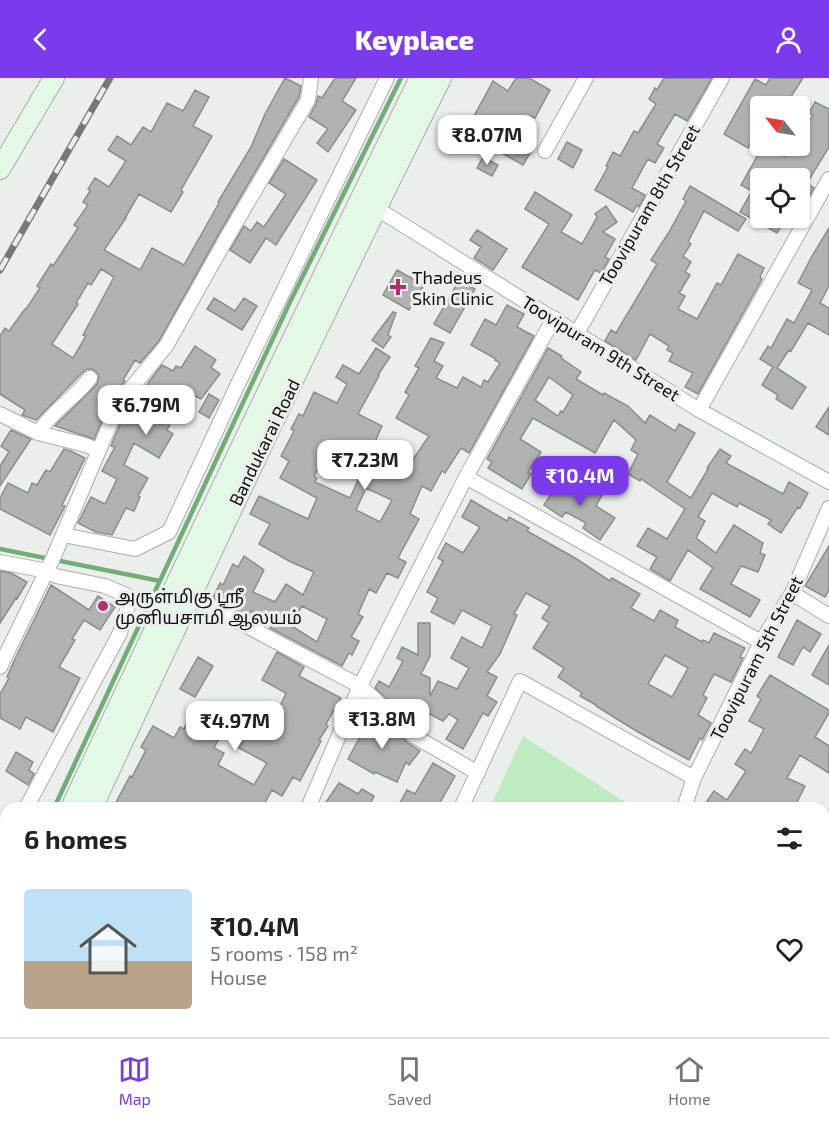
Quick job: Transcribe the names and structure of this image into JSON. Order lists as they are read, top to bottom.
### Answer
{
  "streets": {
    "main road": ["Bandukarai Road"],
    "street": ["Toovipuram 8th Street", "Toovipuram 9th Street", "Toovipuram 5th Street"]
  },
  "crossings": [
    ["Toovipuram 8th Street", "Toovipuram 9th Street"],
    ["Toovipuram 9th Street", "Bandukarai Road"]
  ],
  "places": {
    "health": ["Thadeus Skin Clinic"],
    "other": ["அருள்மிகு ஶ்ரீ முனியசாமி ஆலயம்"]
  },
  "north": "top left",
  "page": {
    "header": "Keyplace",
    "price": [
      "₹8.07M",
      "₹6.79M",
      "₹7.23M",
      "₹10.4M",
      "₹13.8M",
      "₹4.97M"
    ],
    "heading": "6 homes",
    "list": [
      {
        "name": "₹10.4M",
        "note": "5 rooms · 158 m² · House"
      }
    ],
    "tabs": ["Map", "Saved", "Home"]
  }
}
